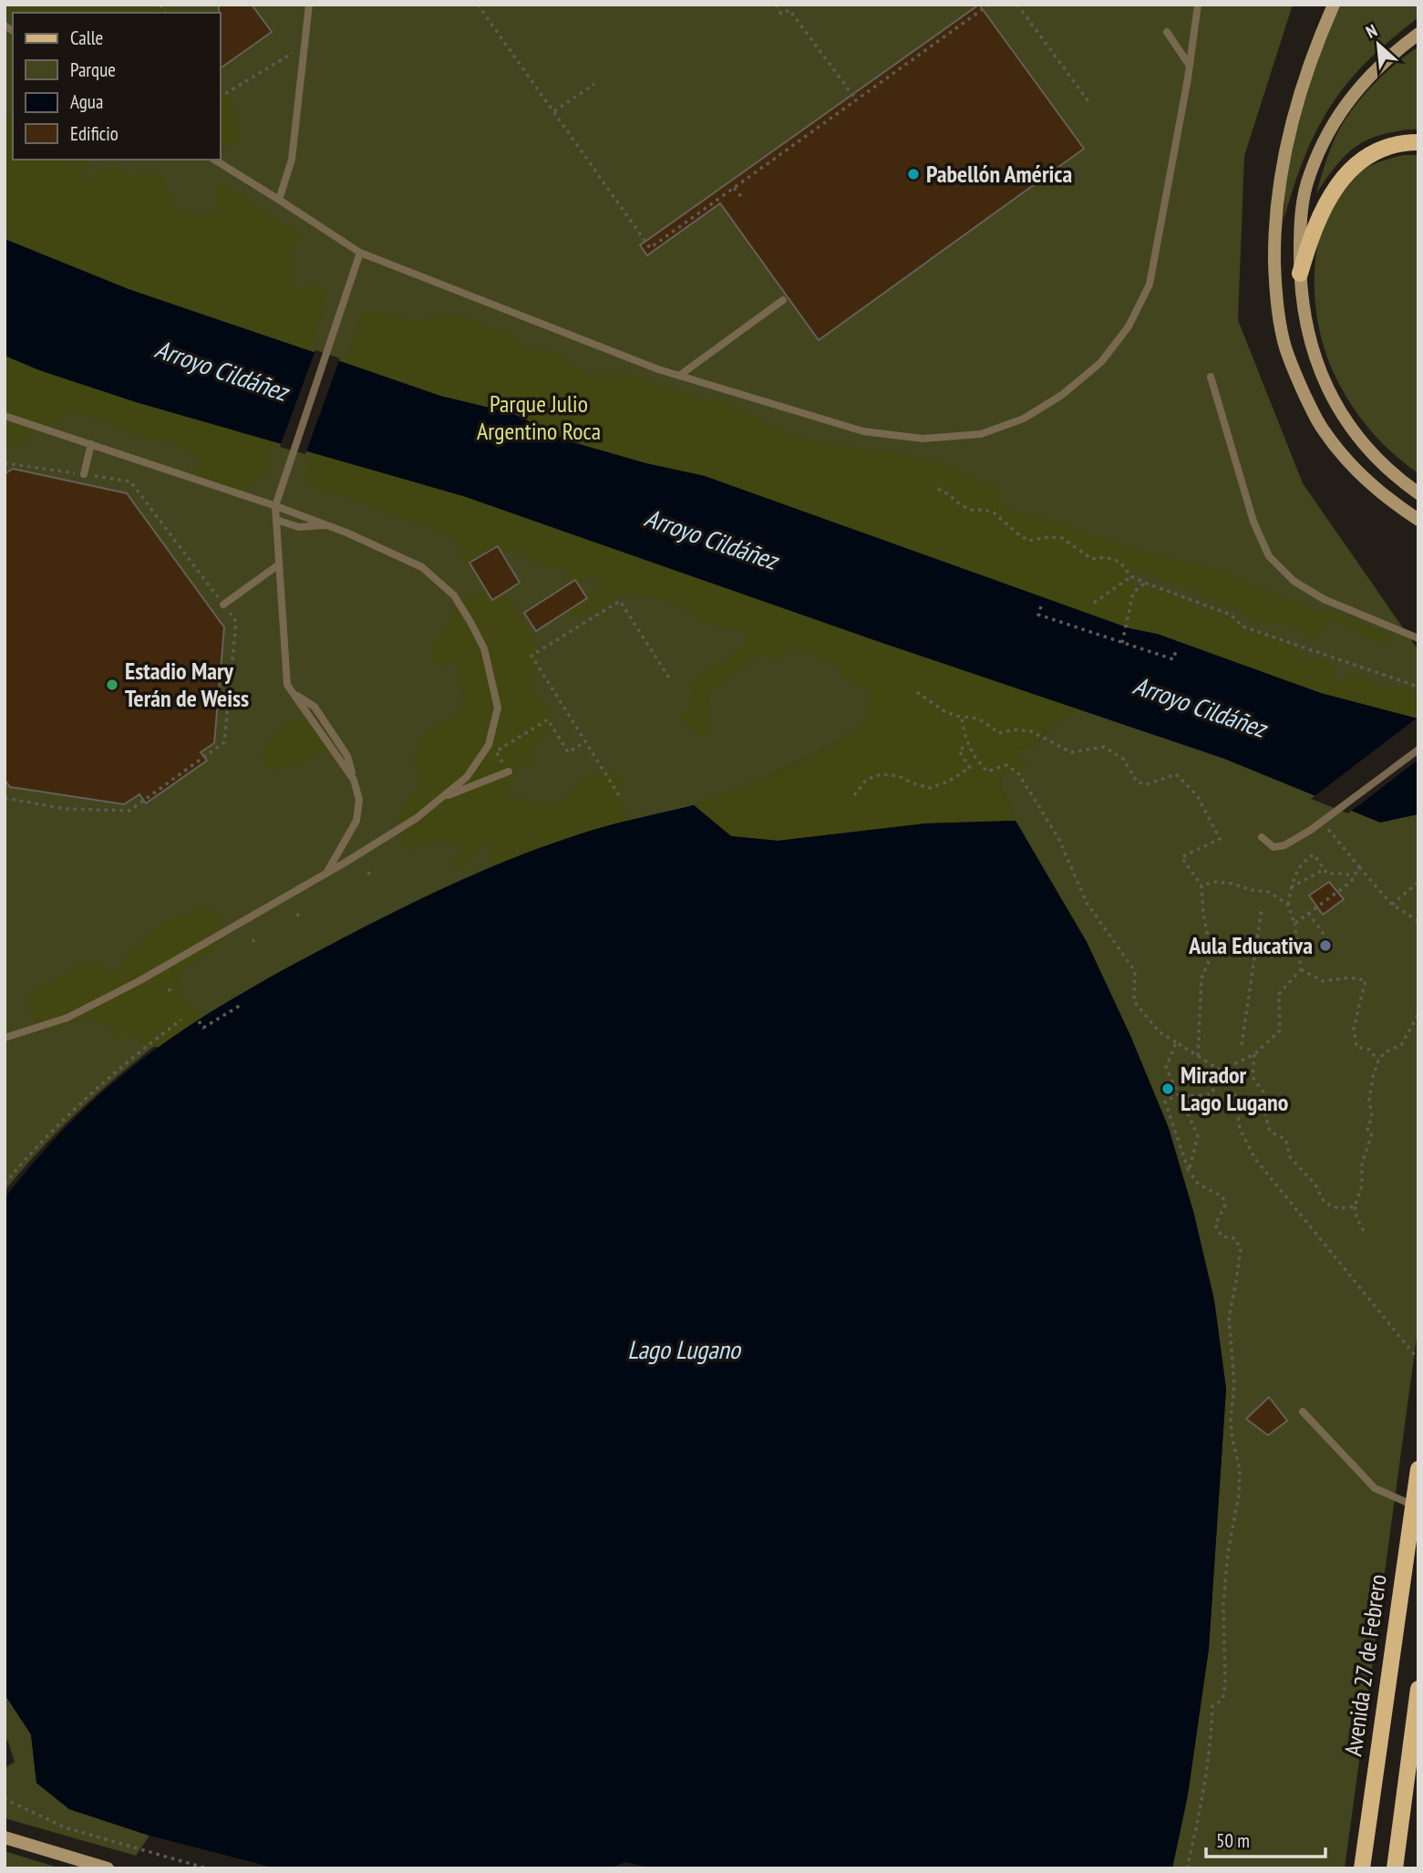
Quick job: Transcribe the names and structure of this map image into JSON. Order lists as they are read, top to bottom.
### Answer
{
  "streets": {
    "main road": ["Avenida 27 de Febrero"]
  },
  "water": ["Arroyo Cildáñez", "Lago Lugano"],
  "parks": ["Parque Julio Argentino Roca"],
  "places": [
    "Pabellón América",
    "Estadio Mary Terán de Weiss",
    "Aula Educativa",
    "Mirador Lago Lugano"
  ],
  "legend": [
    "Calle",
    "Parque",
    "Agua",
    "Edificio"
  ],
  "scale_bar": "50 m",
  "north": "top left"
}
